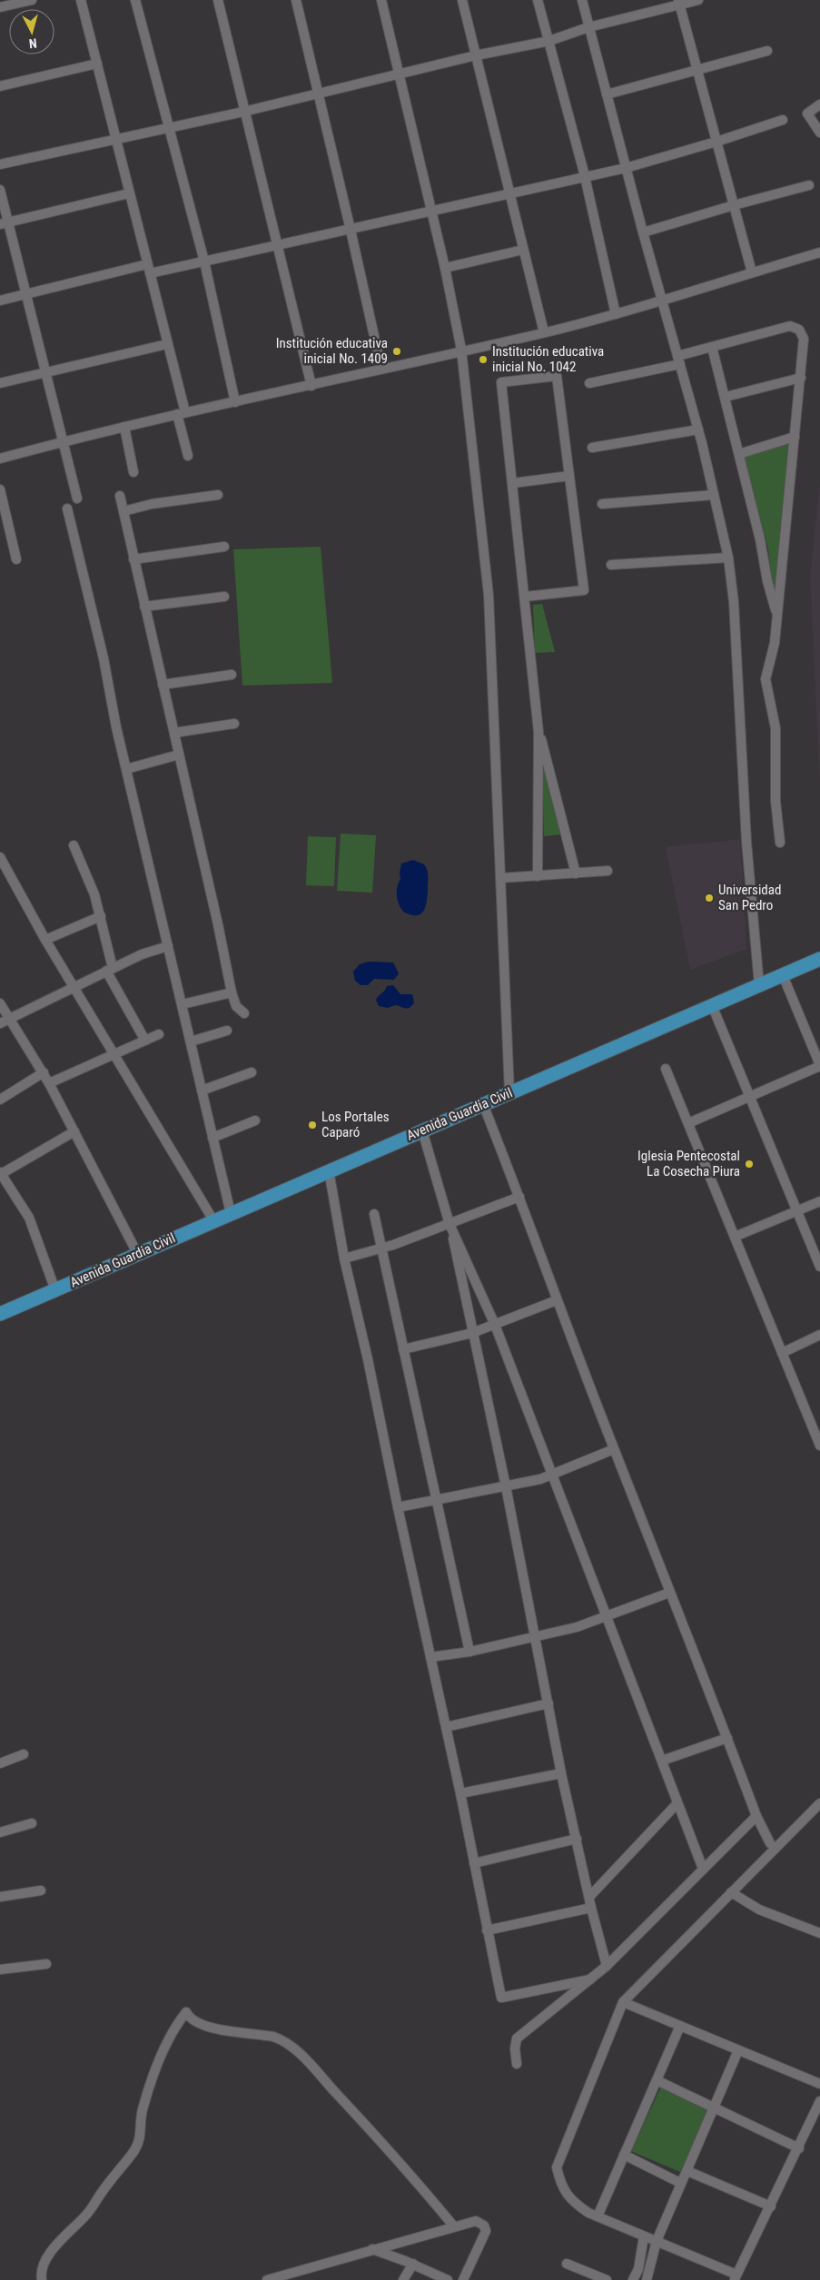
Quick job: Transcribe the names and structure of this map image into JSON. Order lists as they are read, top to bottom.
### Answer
{
  "streets": {
    "highway": ["Avenida Guardia Civil"]
  },
  "places": [
    "Institución educativa inicial No. 1409",
    "Institución educativa inicial No. 1042",
    "Universidad San Pedro",
    "Los Portales Caparó",
    "Iglesia Pentecostal La Cosecha Piura"
  ],
  "north": "bottom"
}
